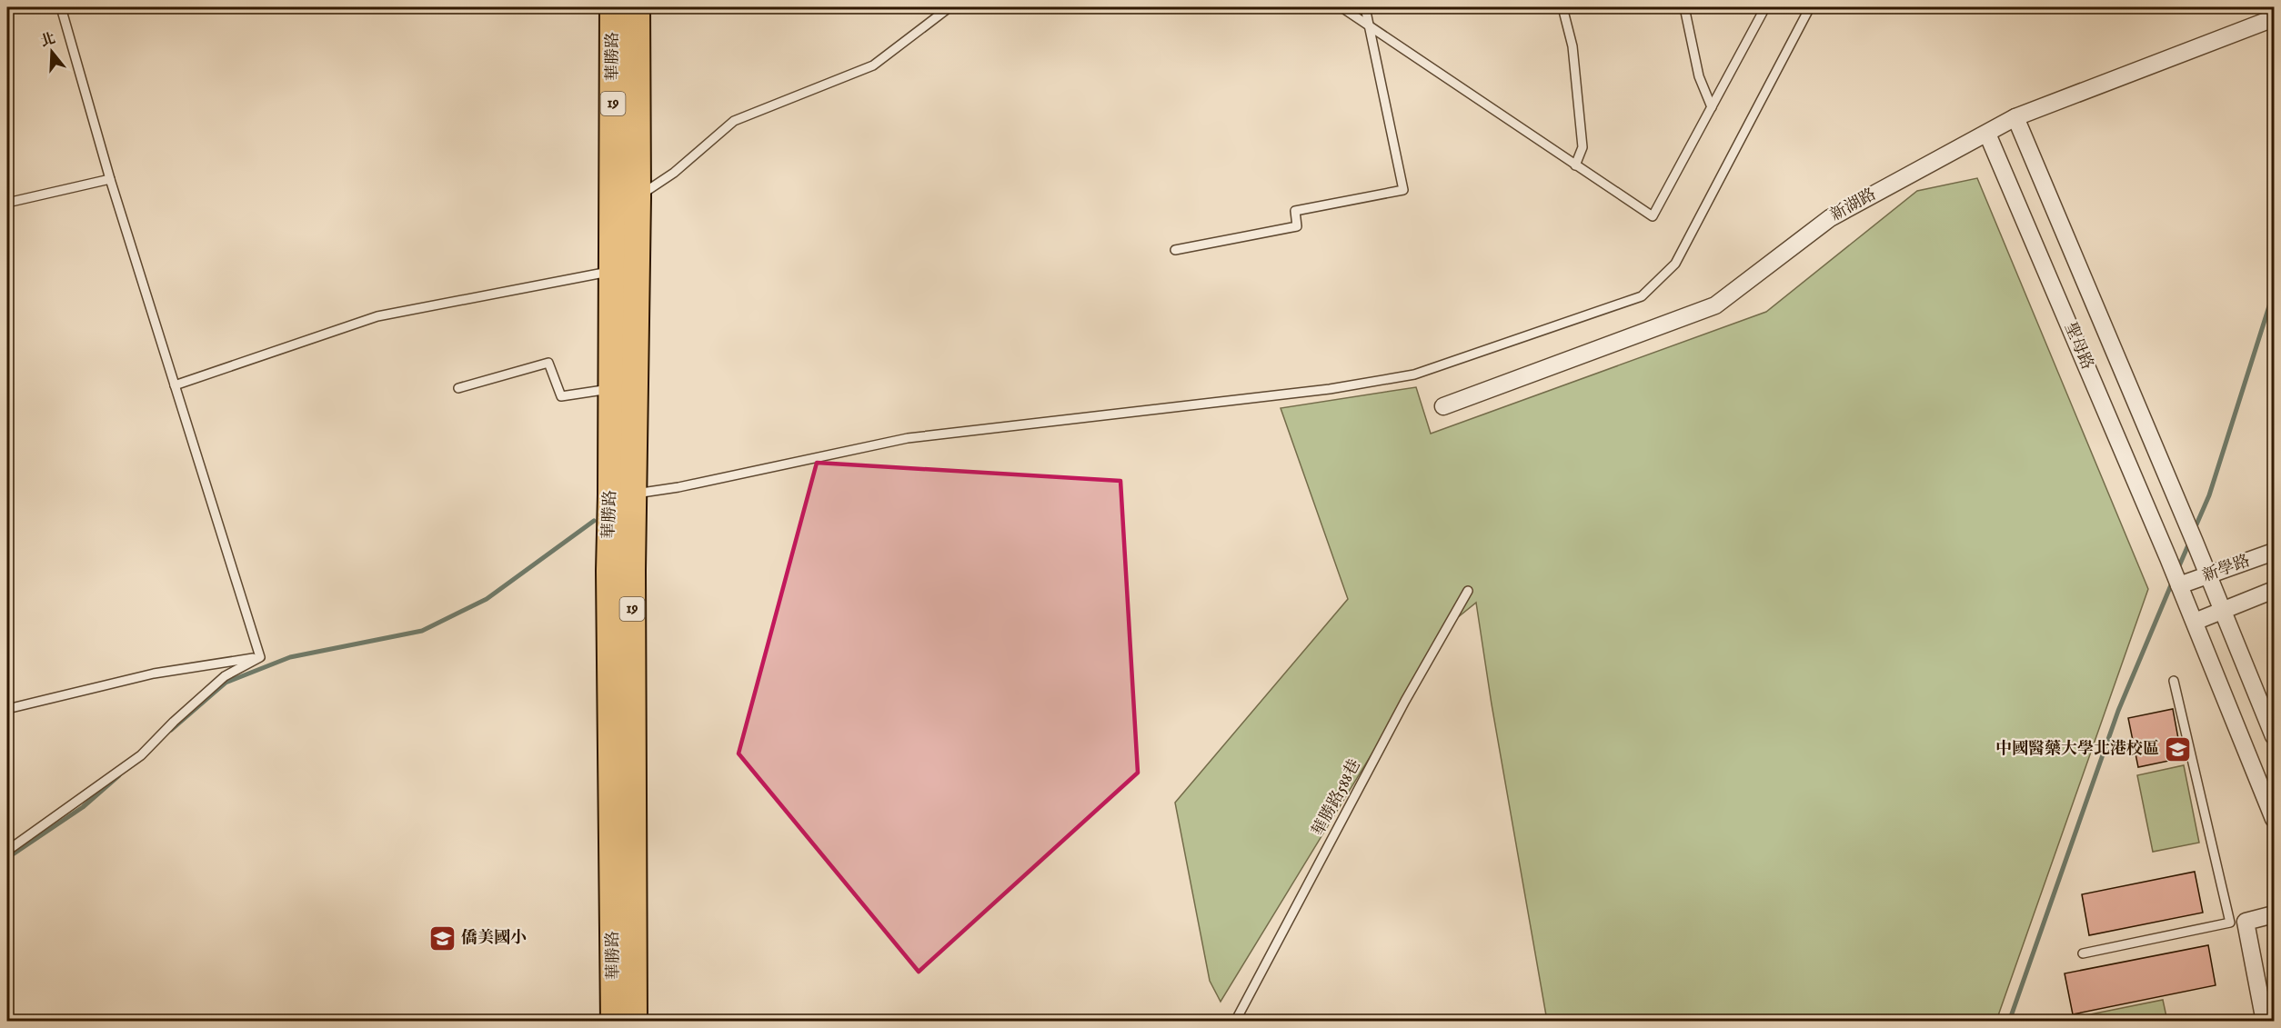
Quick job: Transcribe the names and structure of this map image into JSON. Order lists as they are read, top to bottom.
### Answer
{
  "streets": {
    "main road": ["華勝路", "19"],
    "street": ["新湖路", "聖母路", "新學路"],
    "lane": ["華勝路588巷"]
  },
  "crossings": [
    ["新湖路", "聖母路"],
    ["聖母路", "新學路"]
  ],
  "places": {
    "school or university": ["中國醫藥大學北港校區", "僑美國小"]
  },
  "north": "top"
}
